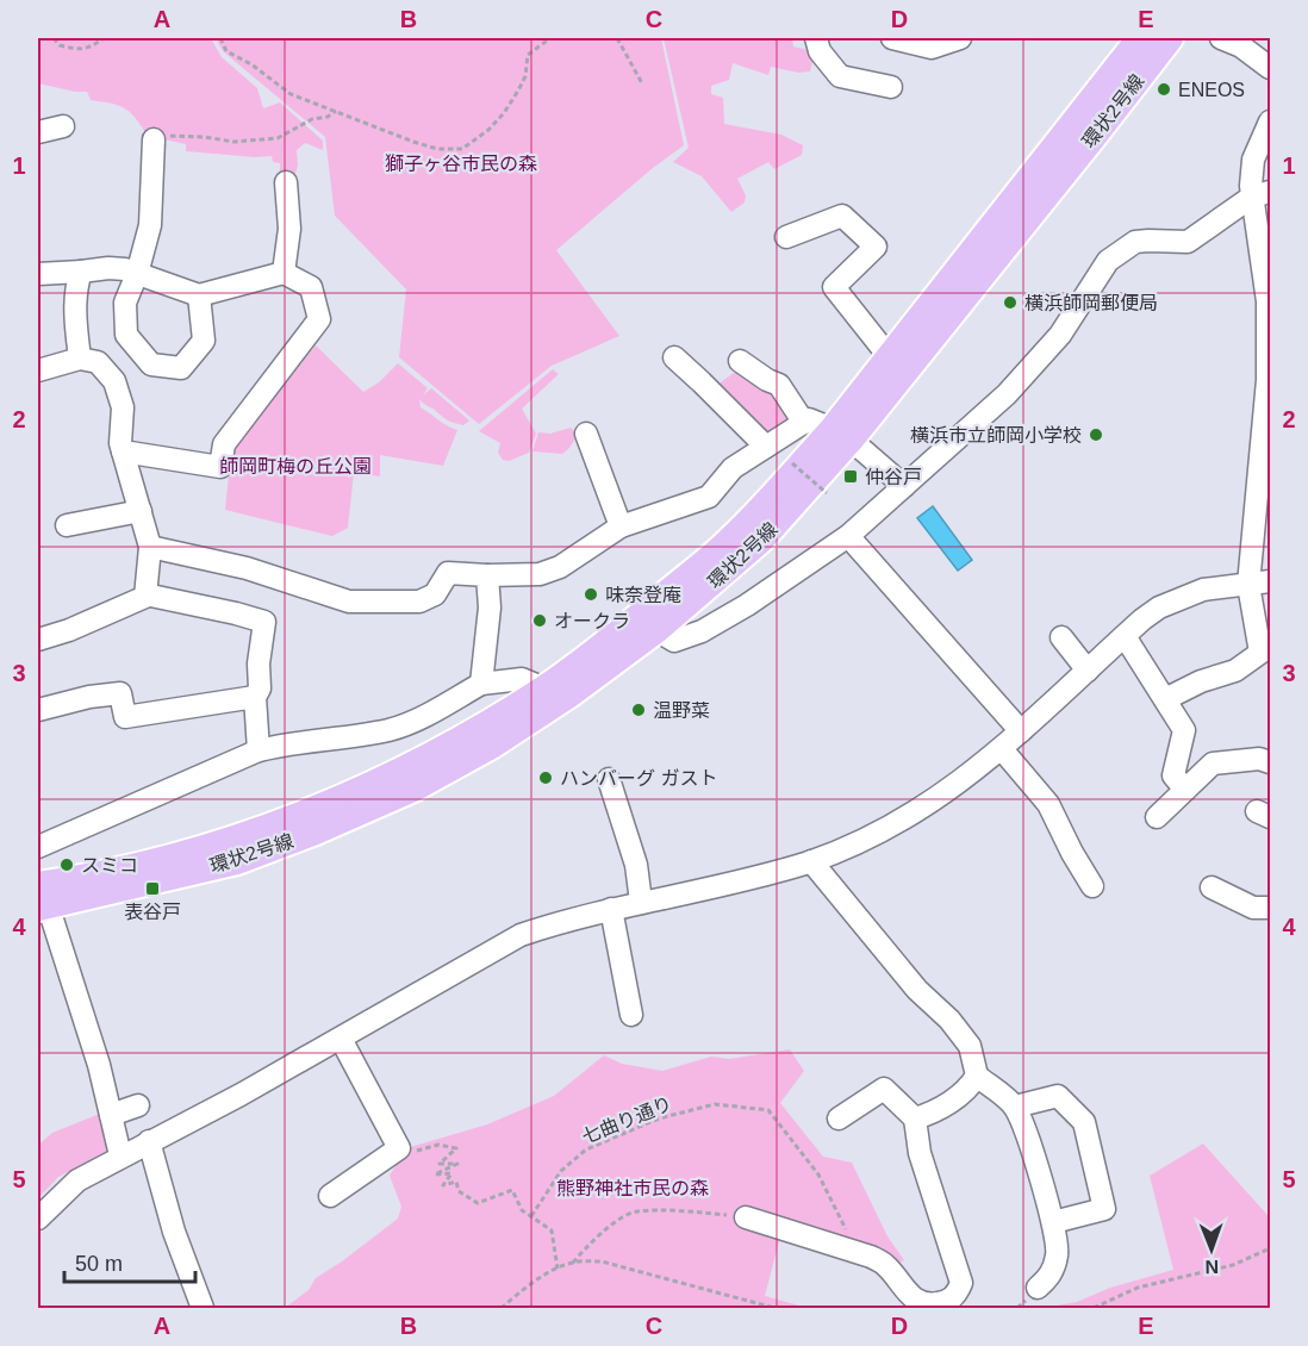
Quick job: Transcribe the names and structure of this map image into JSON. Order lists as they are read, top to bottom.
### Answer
{
  "streets": {
    "main road": ["環状2号線"],
    "path": ["七曲り通り"]
  },
  "parks": ["獅子ヶ谷市民の森", "師岡町梅の丘公園", "熊野神社市民の森"],
  "places": {
    "other": [
      "ENEOS",
      "横浜師岡郵便局",
      "横浜市立師岡小学校",
      "味奈登庵",
      "オークラ",
      "温野菜",
      "ハンバーグ ガスト",
      "スミコ"
    ],
    "transit": ["仲谷戸", "表谷戸"]
  },
  "scale_bar": "50 m",
  "north": "bottom",
  "grid": {
    "columns": [
      "A",
      "B",
      "C",
      "D",
      "E"
    ],
    "rows": [
      "1",
      "2",
      "3",
      "4",
      "5"
    ]
  }
}
